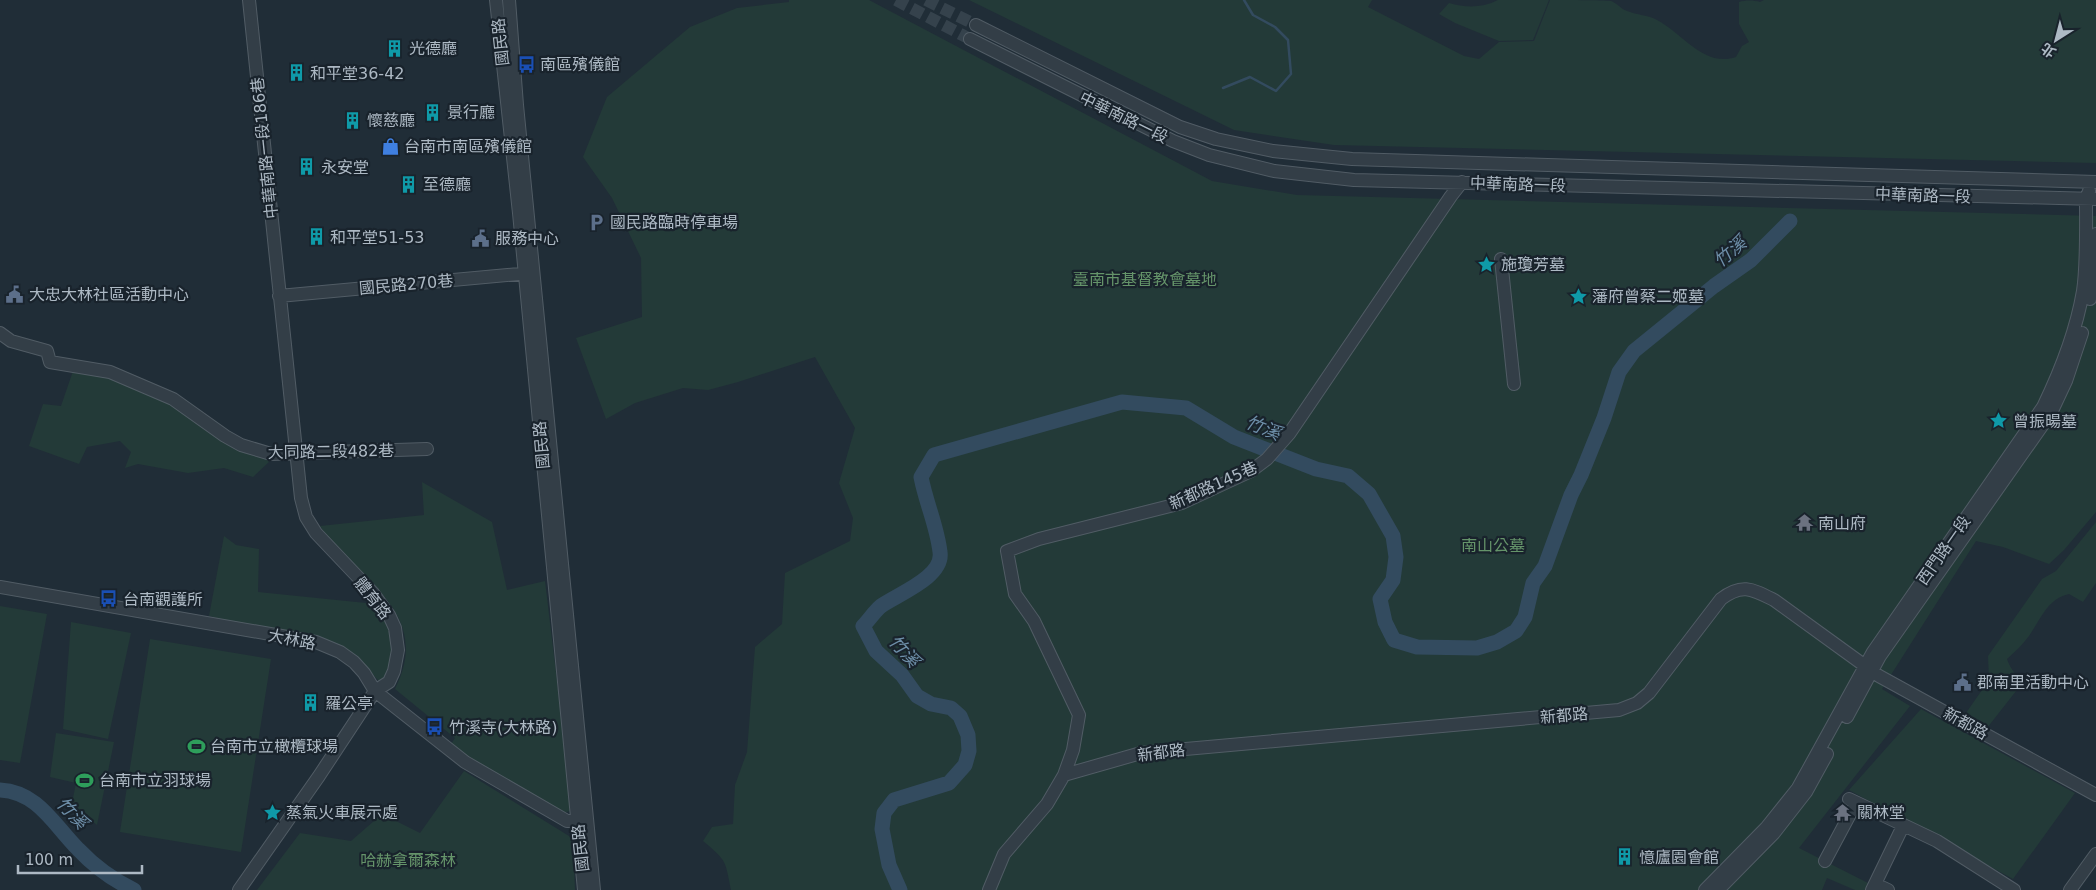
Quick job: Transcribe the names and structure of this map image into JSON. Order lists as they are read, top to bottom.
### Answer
{
  "streets": {
    "street": [
      "國民路",
      "中華南路一段",
      "中華南路一段186巷",
      "國民路270巷",
      "大同路二段482巷",
      "新都路145巷",
      "西門路一段",
      "體育路",
      "大林路",
      "新都路"
    ]
  },
  "crossings": [
    ["國民路", "國民路270巷"],
    ["國民路", "大林路"],
    ["中華南路一段", "新都路145巷"],
    ["中華南路一段", "西門路一段"],
    ["中華南路一段186巷", "國民路270巷"],
    ["中華南路一段186巷", "大同路二段482巷"],
    ["中華南路一段186巷", "體育路"],
    ["大同路二段482巷", "體育路"],
    ["新都路145巷", "新都路"],
    ["西門路一段", "新都路"],
    ["體育路", "大林路"]
  ],
  "water": ["竹溪"],
  "parks": ["臺南市基督教會墓地", "南山公墓", "哈赫拿爾森林"],
  "places": {
    "building": [
      "光德廳",
      "和平堂36-42",
      "景行廳",
      "懷慈廳",
      "永安堂",
      "至德廳",
      "和平堂51-53",
      "羅公亭",
      "憶廬園會館"
    ],
    "bus stop": ["南區殯儀館", "台南觀護所", "竹溪寺(大林路)"],
    "shop": ["台南市南區殯儀館"],
    "parking": ["國民路臨時停車場"],
    "public building": ["服務中心", "大忠大林社區活動中心", "郡南里活動中心"],
    "place": [
      "施瓊芳墓",
      "藩府曾蔡二姬墓",
      "曾振暘墓",
      "蒸氣火車展示處"
    ],
    "temple": ["南山府", "關林堂"],
    "sports": ["台南市立橄欖球場", "台南市立羽球場"]
  },
  "scale_bar": "100 m",
  "north": "bottom left"
}
